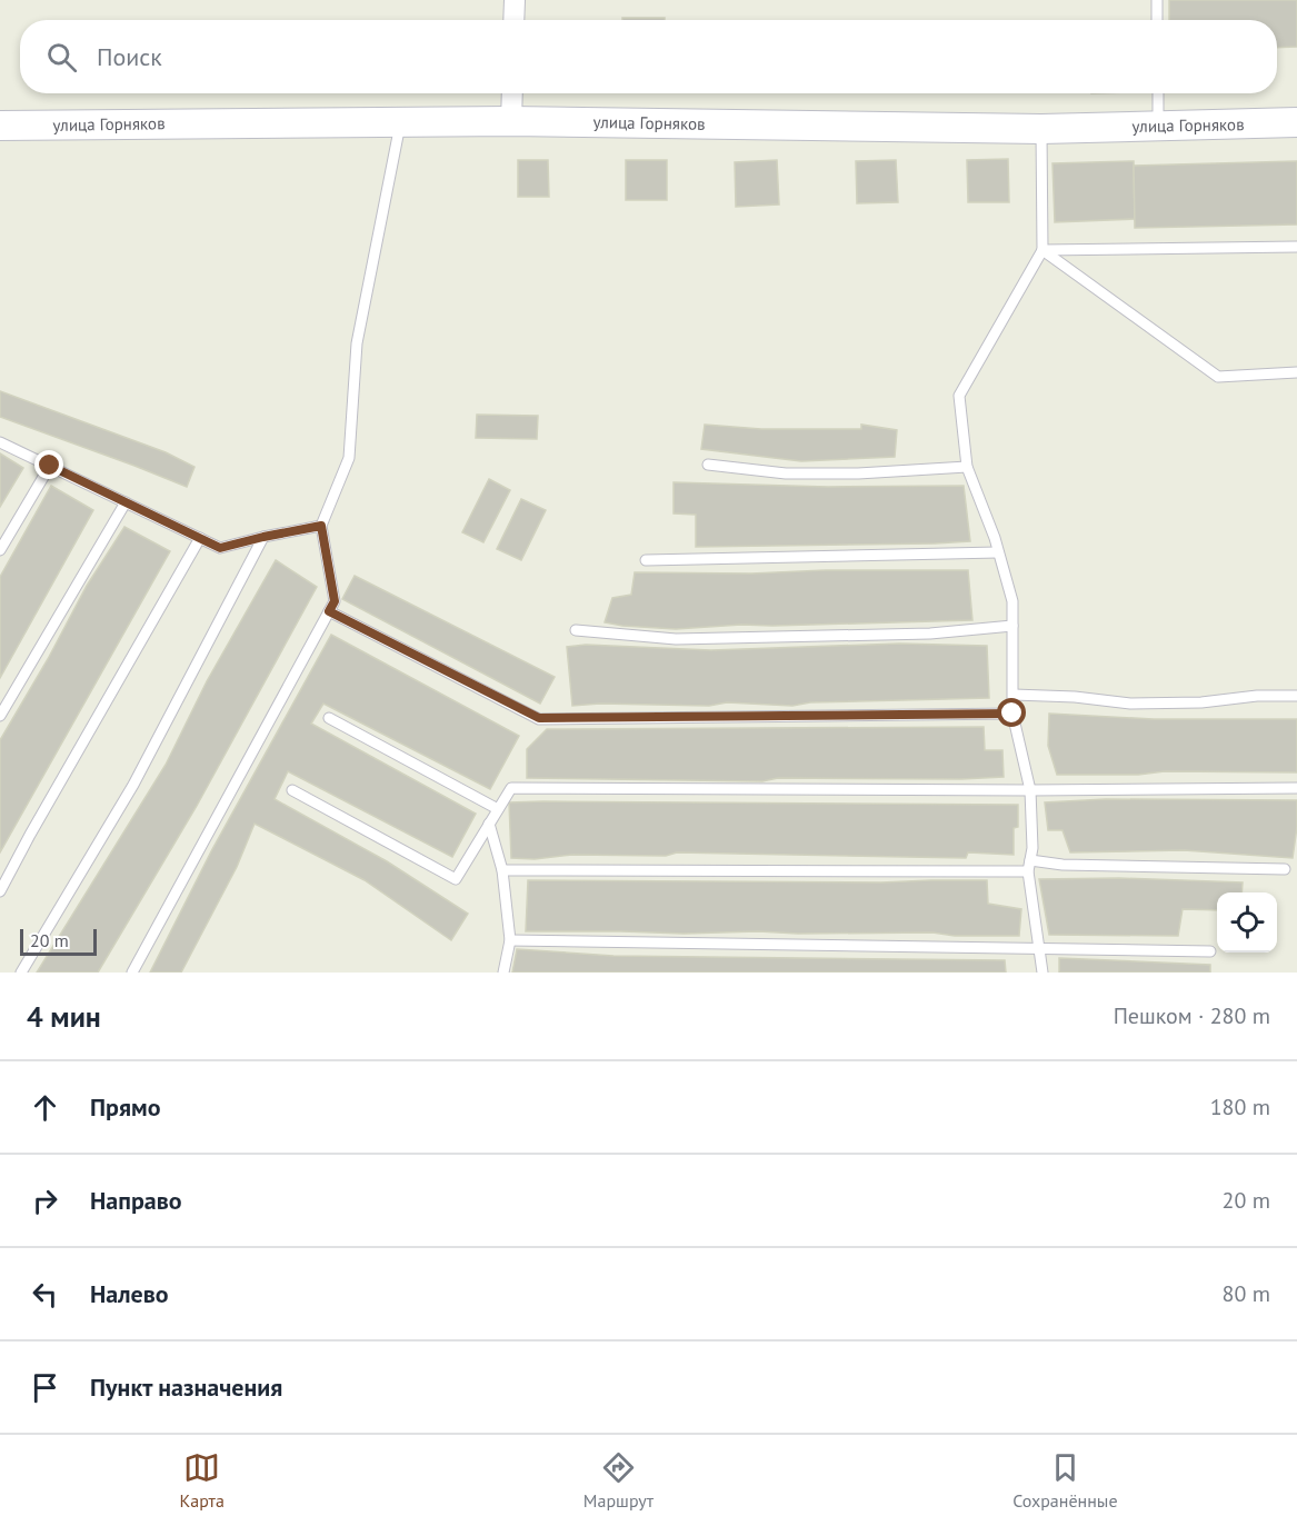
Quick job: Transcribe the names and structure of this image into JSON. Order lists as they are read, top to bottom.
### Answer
{
  "streets": {
    "street": ["улица Горняков"]
  },
  "scale_bar": "20 m",
  "page": {
    "search": "Поиск",
    "scale": "20 m",
    "heading": ["4 мин", "Пешком · 280 m"],
    "list": [
      ["Прямо", "180 m"],
      ["Направо", "20 m"],
      ["Налево", "80 m"],
      "Пункт назначения"
    ],
    "nav": ["Карта", "Маршрут", "Сохранённые"]
  }
}
